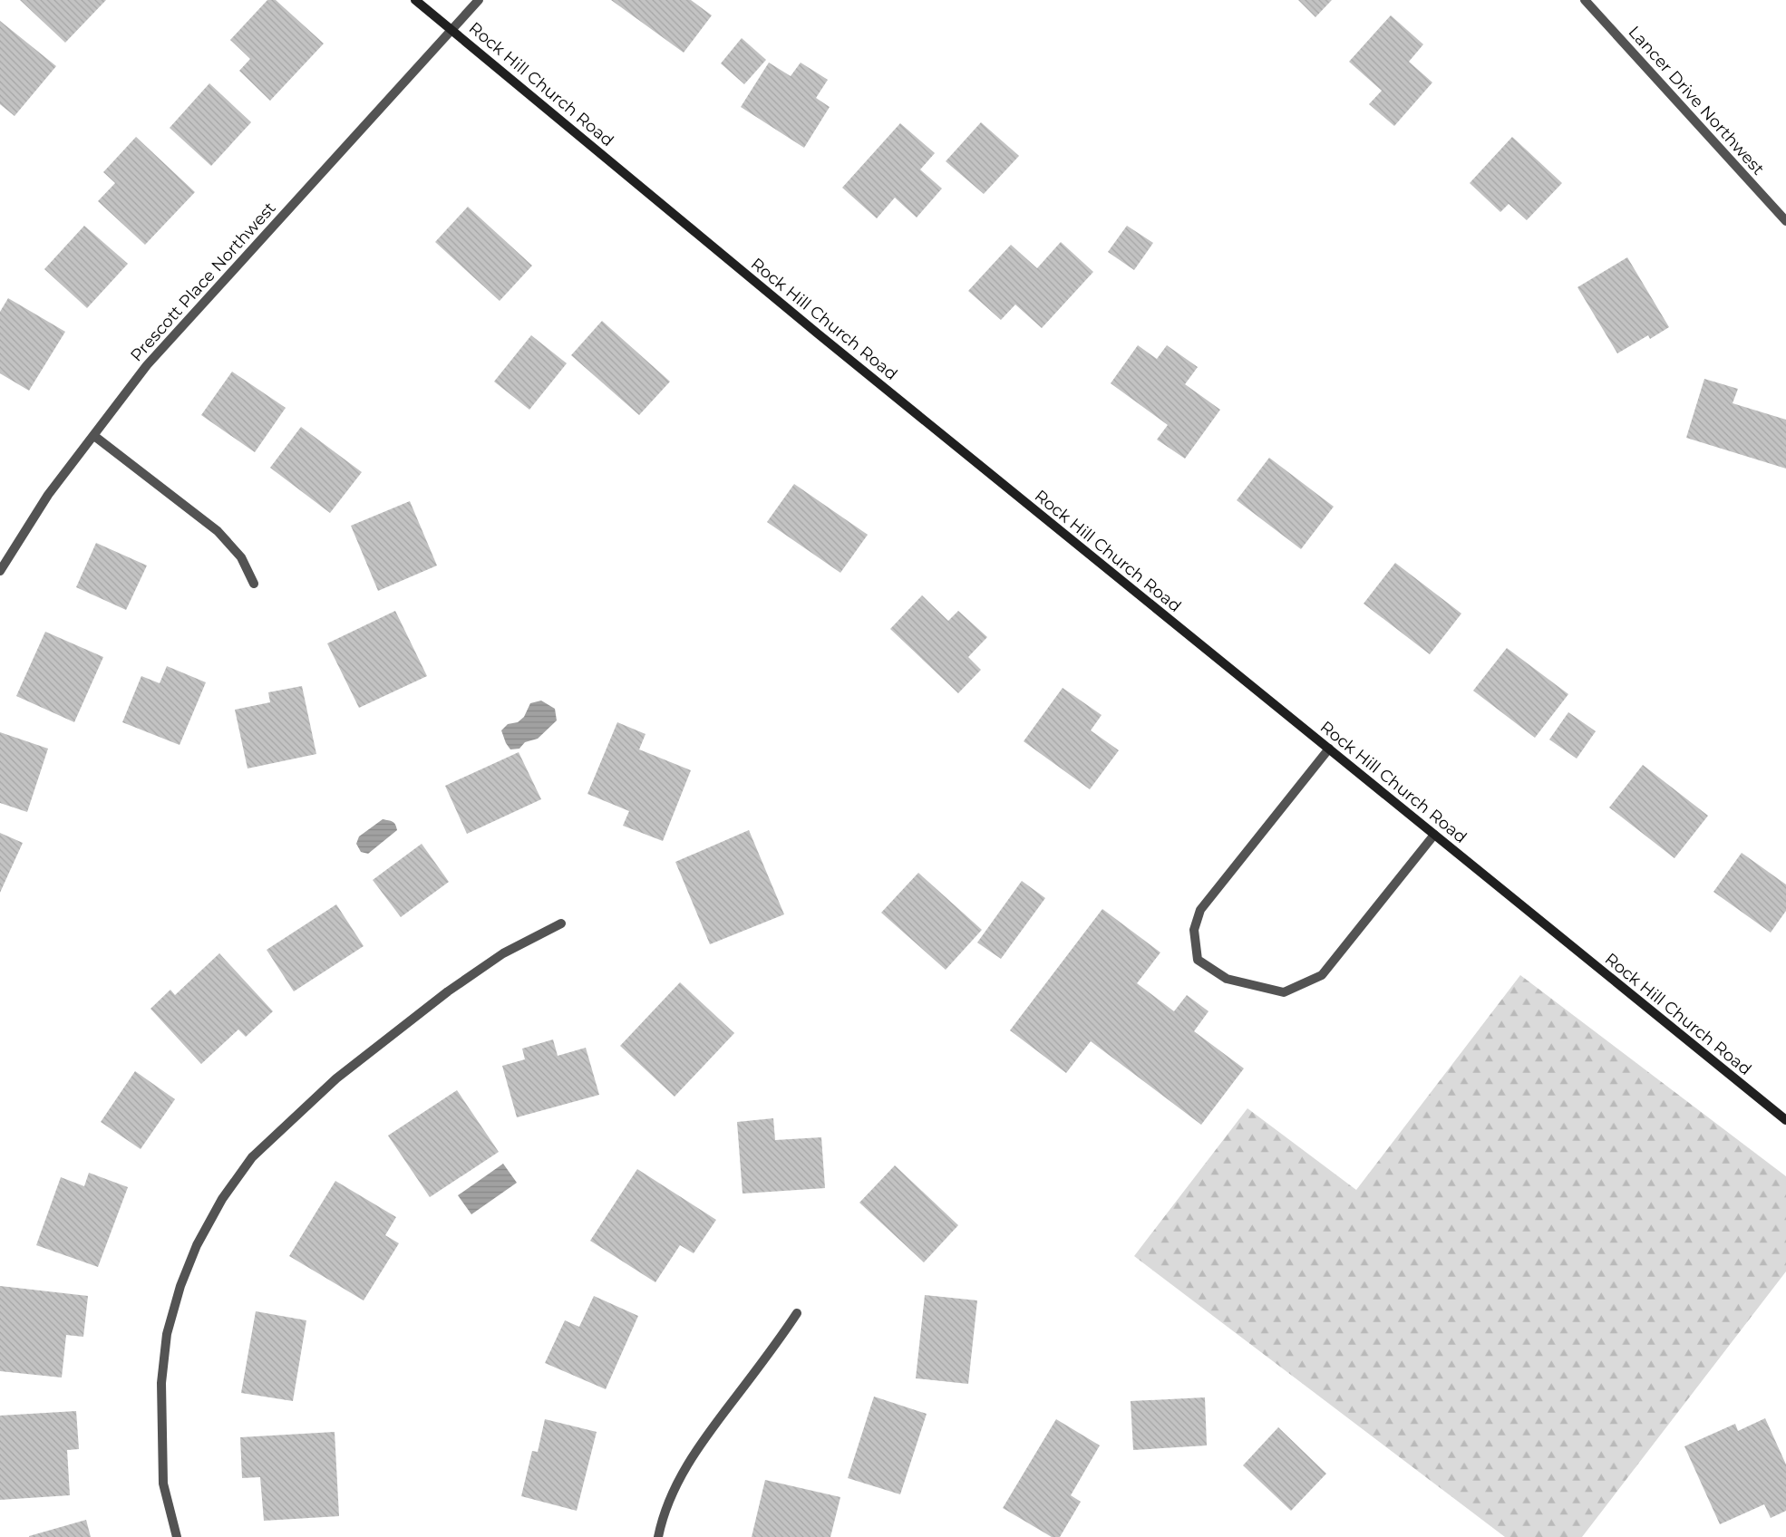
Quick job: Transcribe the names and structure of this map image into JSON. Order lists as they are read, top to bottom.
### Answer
{
  "streets": {
    "street": ["Rock Hill Church Road", "Lancer Drive Northwest", "Prescott Place Northwest"]
  },
  "crossings": [
    ["Rock Hill Church Road", "Prescott Place Northwest"]
  ]
}
